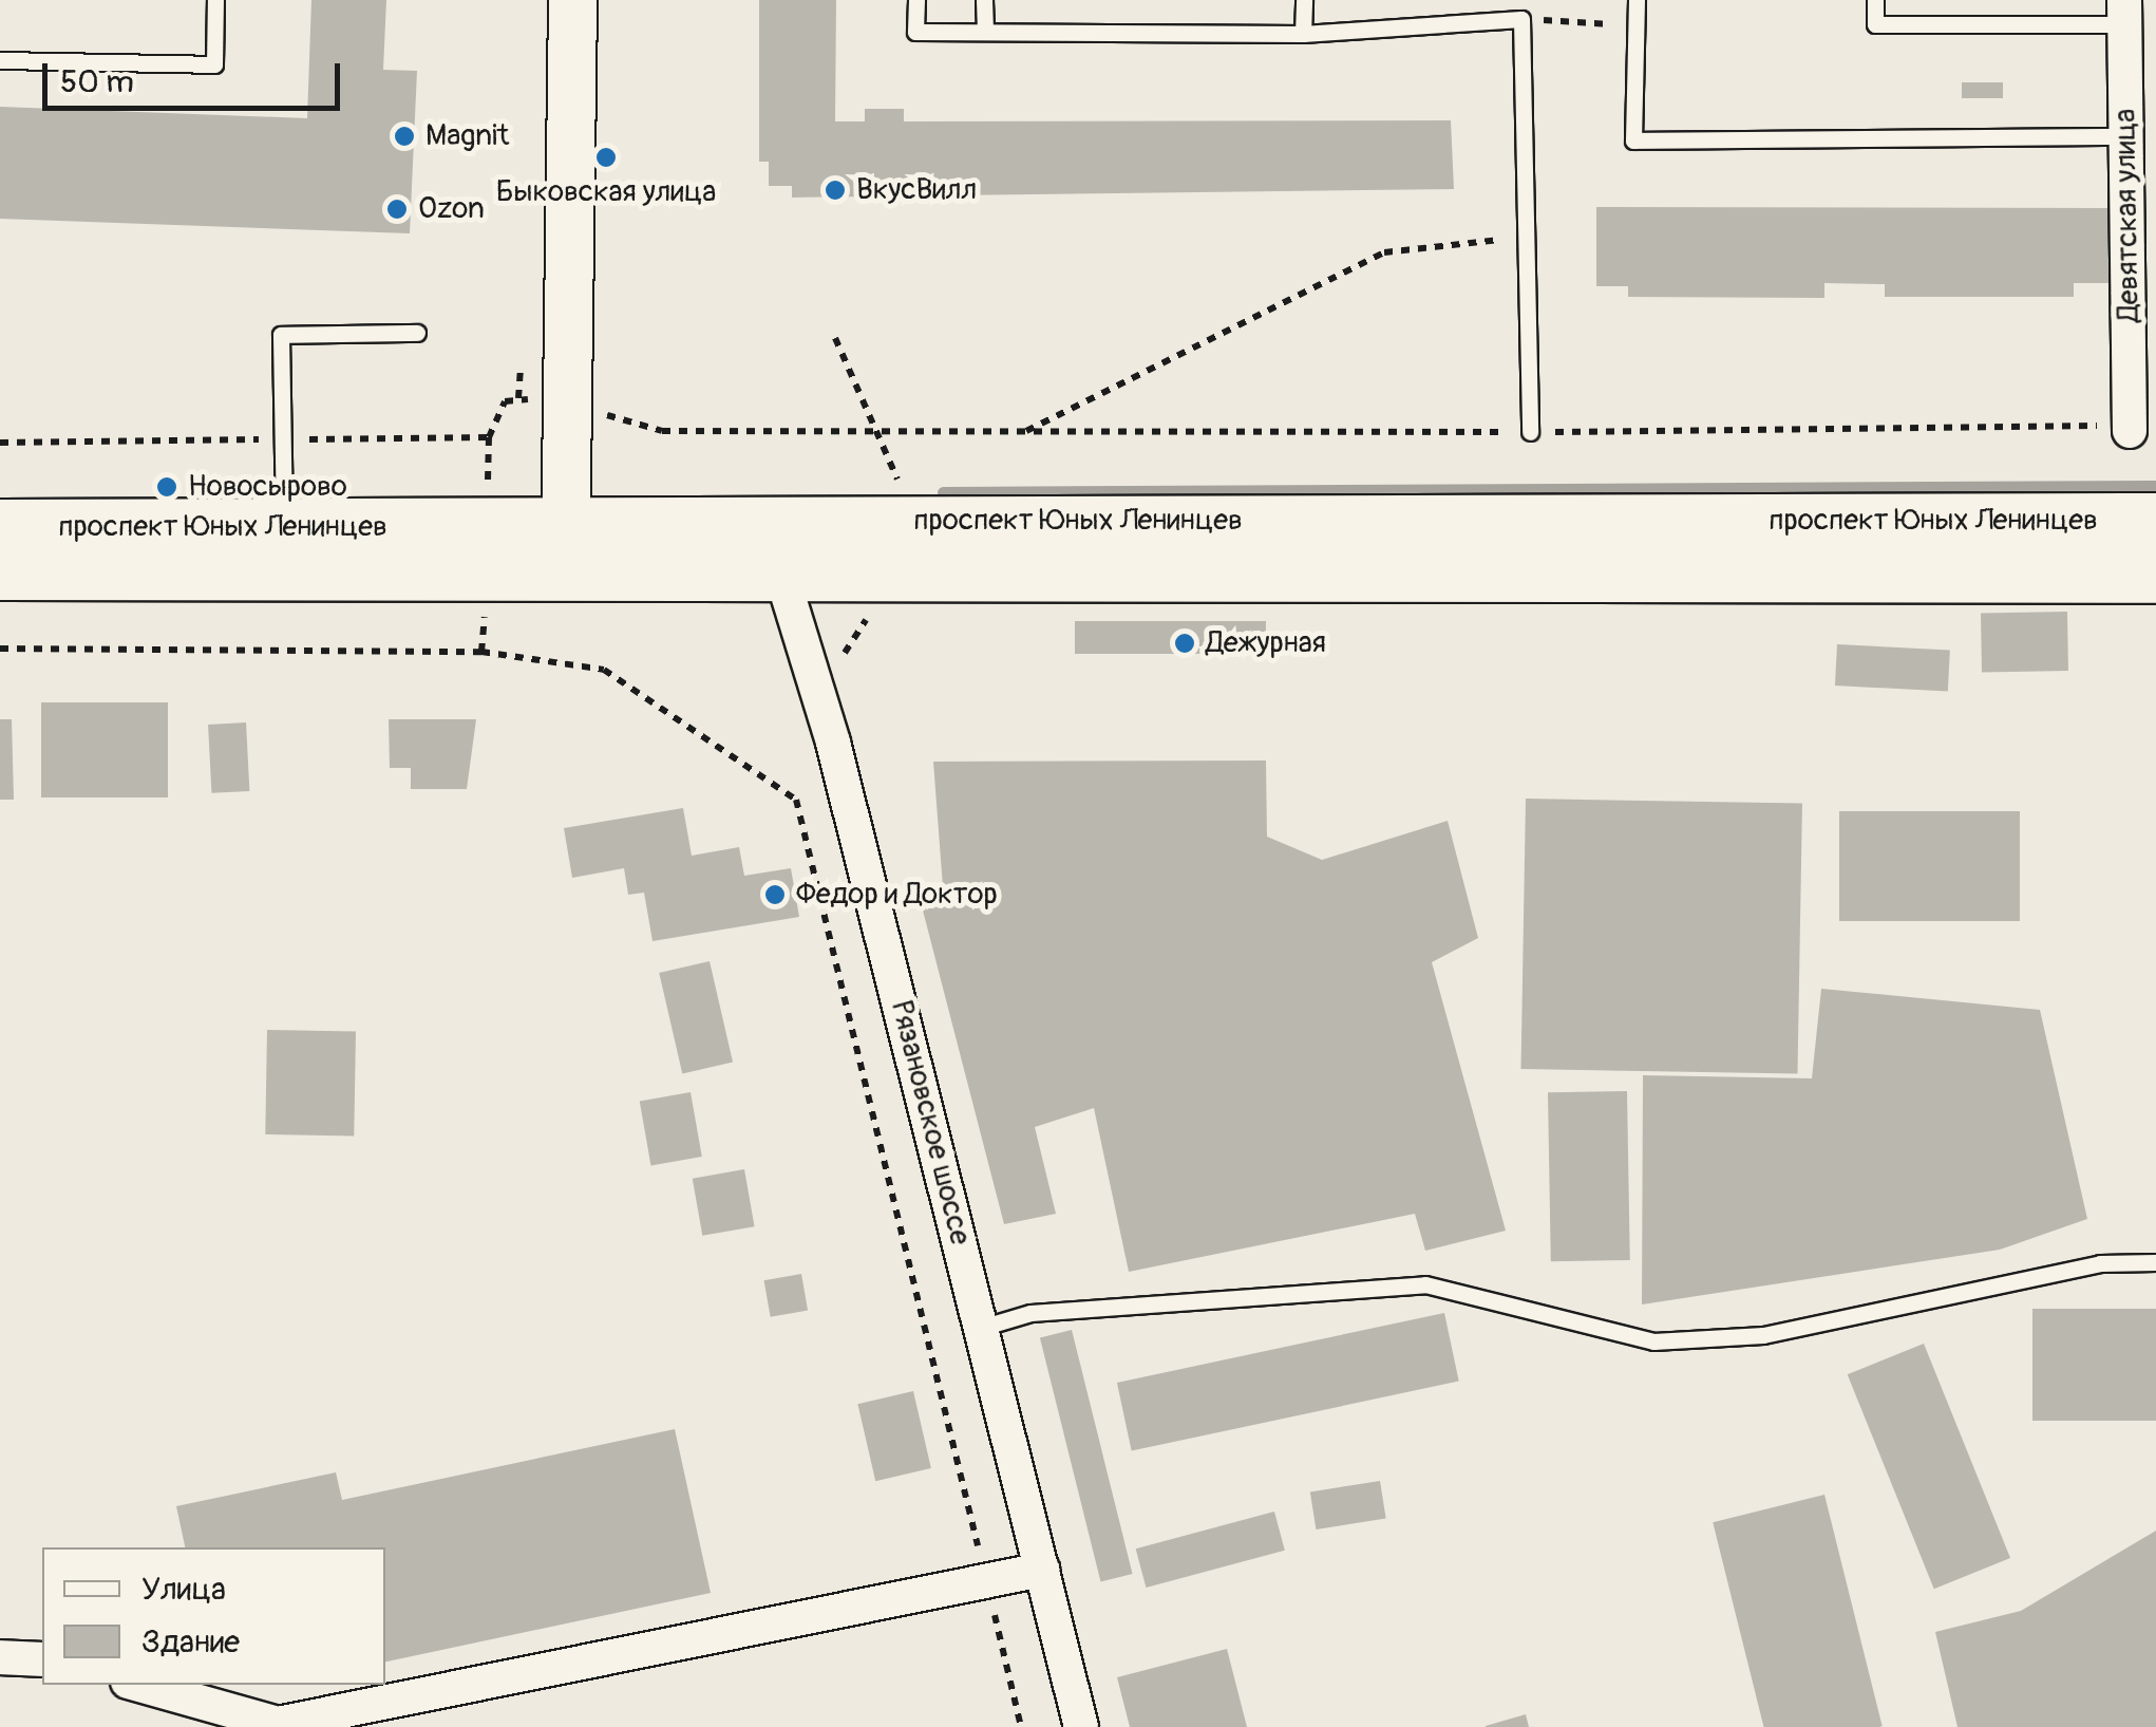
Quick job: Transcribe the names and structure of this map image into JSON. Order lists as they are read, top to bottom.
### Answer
{
  "streets": {
    "main road": ["проспект Юных Ленинцев"],
    "street": ["Девятская улица", "Рязановское шоссе"]
  },
  "crossings": [
    ["проспект Юных Ленинцев", "Рязановское шоссе"]
  ],
  "places": [
    "Magnit",
    "Быковская улица",
    "ВкусВилл",
    "Ozon",
    "Новосырово",
    "Дежурная",
    "Федор и Доктор"
  ],
  "legend": ["Улица", "Здание"],
  "scale_bar": "50 m"
}
